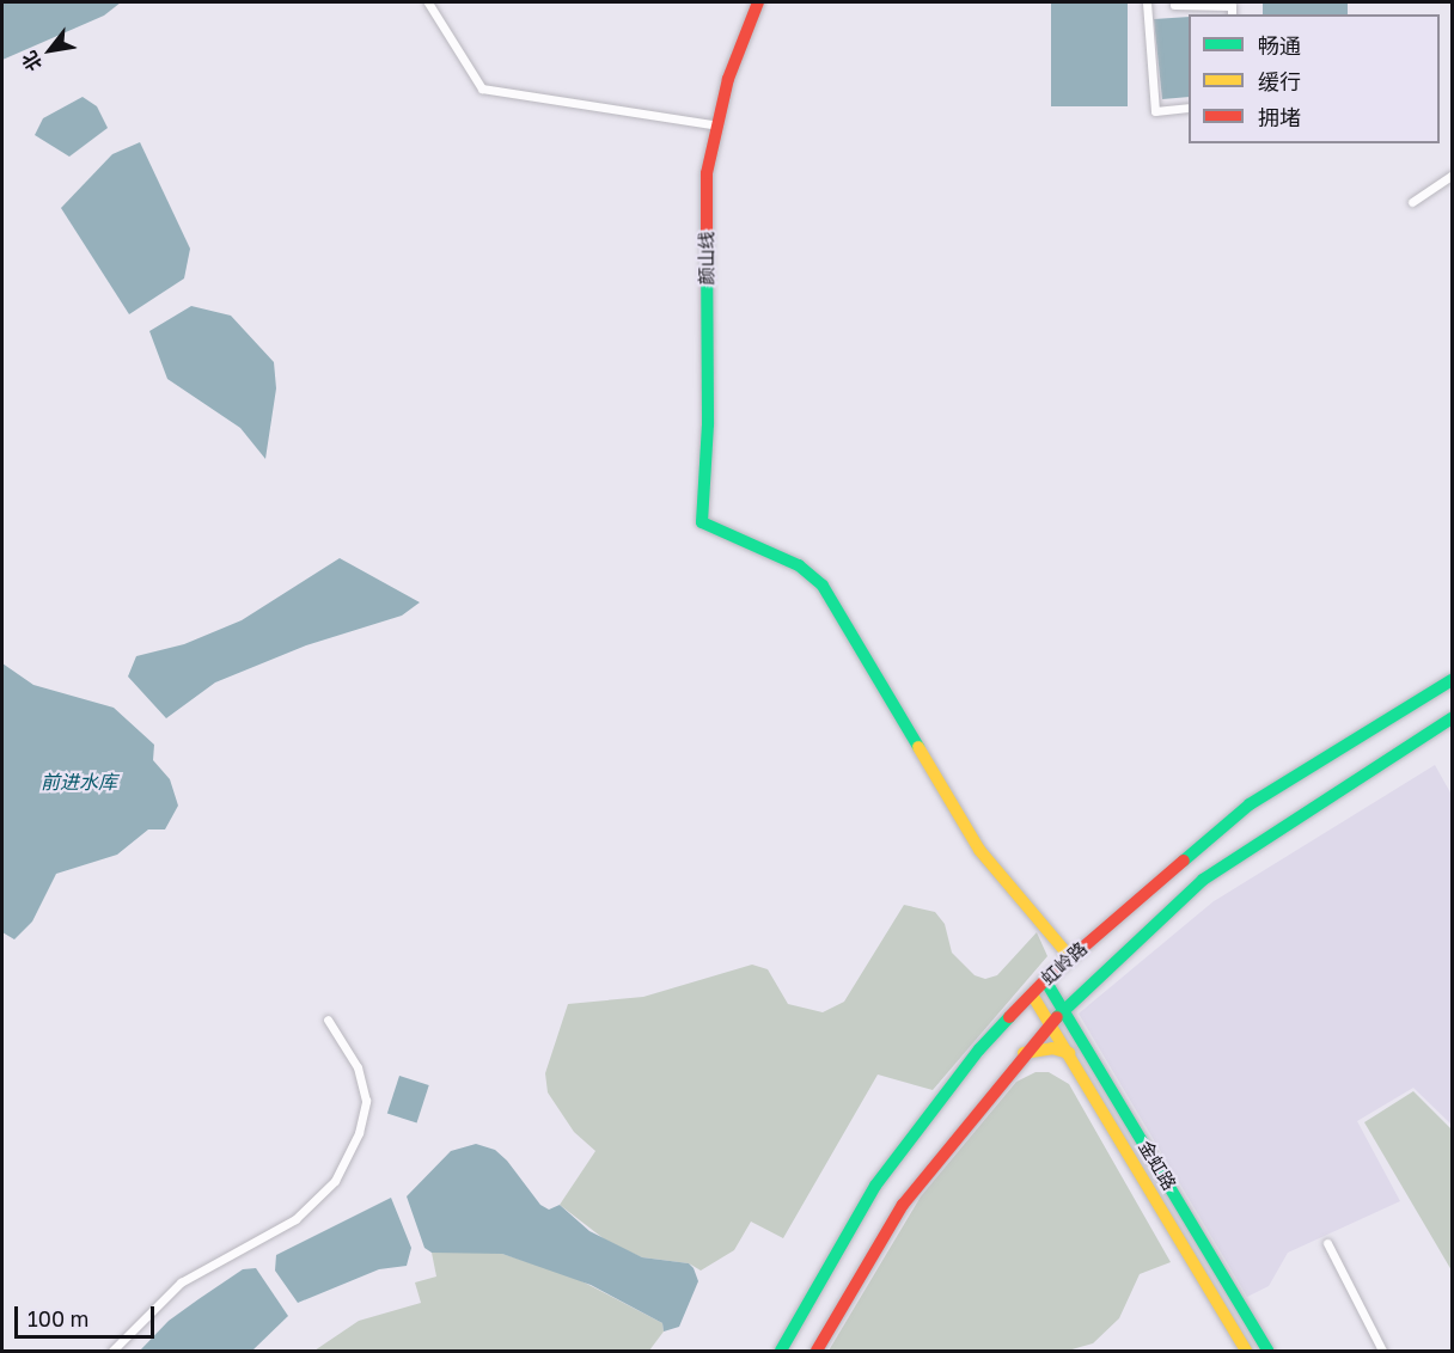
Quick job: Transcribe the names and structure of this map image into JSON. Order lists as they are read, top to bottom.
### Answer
{
  "streets": {
    "street": ["颜山线", "虹岭路", "金虹路"]
  },
  "crossings": [
    ["颜山线", "虹岭路"],
    ["虹岭路", "金虹路"]
  ],
  "water": ["前进水库"],
  "legend": ["畅通", "缓行", "拥堵"],
  "scale_bar": "100 m",
  "north": "bottom left"
}
